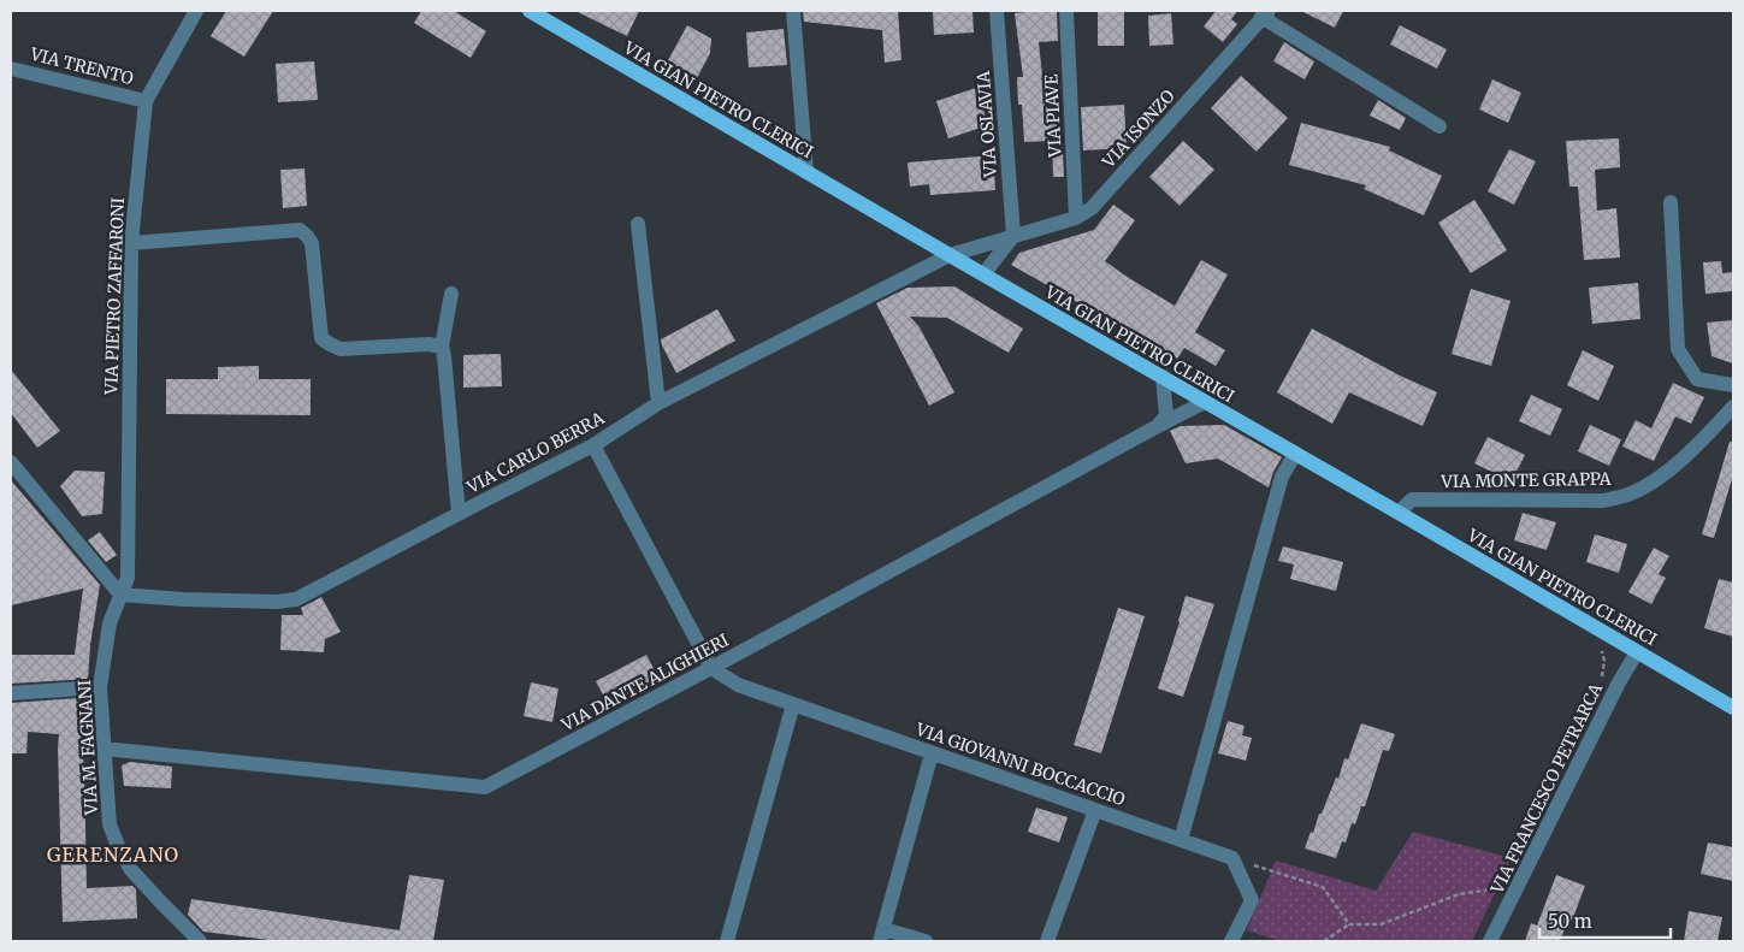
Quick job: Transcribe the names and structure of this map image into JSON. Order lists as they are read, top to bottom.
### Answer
{
  "streets": {
    "main road": ["VIA GIAN PIETRO CLERICI"],
    "street": [
      "VIA TRENTO",
      "VIA PIAVE",
      "VIA OSLAVIA",
      "VIA ISONZO",
      "VIA PIETRO ZAFFARONI",
      "VIA CARLO BERRA",
      "VIA MONTE GRAPPA",
      "VIA DANTE ALIGHIERI",
      "VIA M. FAGNANI",
      "VIA GIOVANNI BOCCACCIO",
      "VIA FRANCESCO PETRARCA"
    ]
  },
  "crossings": [
    ["VIA TRENTO", "VIA PIETRO ZAFFARONI"],
    ["VIA GIAN PIETRO CLERICI", "VIA ISONZO"],
    ["VIA GIAN PIETRO CLERICI", "VIA CARLO BERRA"],
    ["VIA GIAN PIETRO CLERICI", "VIA MONTE GRAPPA"],
    ["VIA GIAN PIETRO CLERICI", "VIA DANTE ALIGHIERI"],
    ["VIA GIAN PIETRO CLERICI", "VIA FRANCESCO PETRARCA"],
    ["VIA PIAVE", "VIA ISONZO"],
    ["VIA OSLAVIA", "VIA ISONZO"],
    ["VIA ISONZO", "VIA CARLO BERRA"],
    ["VIA PIETRO ZAFFARONI", "VIA CARLO BERRA"],
    ["VIA PIETRO ZAFFARONI", "VIA M. FAGNANI"],
    ["VIA CARLO BERRA", "VIA M. FAGNANI"],
    ["VIA DANTE ALIGHIERI", "VIA M. FAGNANI"],
    ["VIA DANTE ALIGHIERI", "VIA GIOVANNI BOCCACCIO"]
  ],
  "districts": ["GERENZANO"],
  "scale_bar": "50 m"
}
